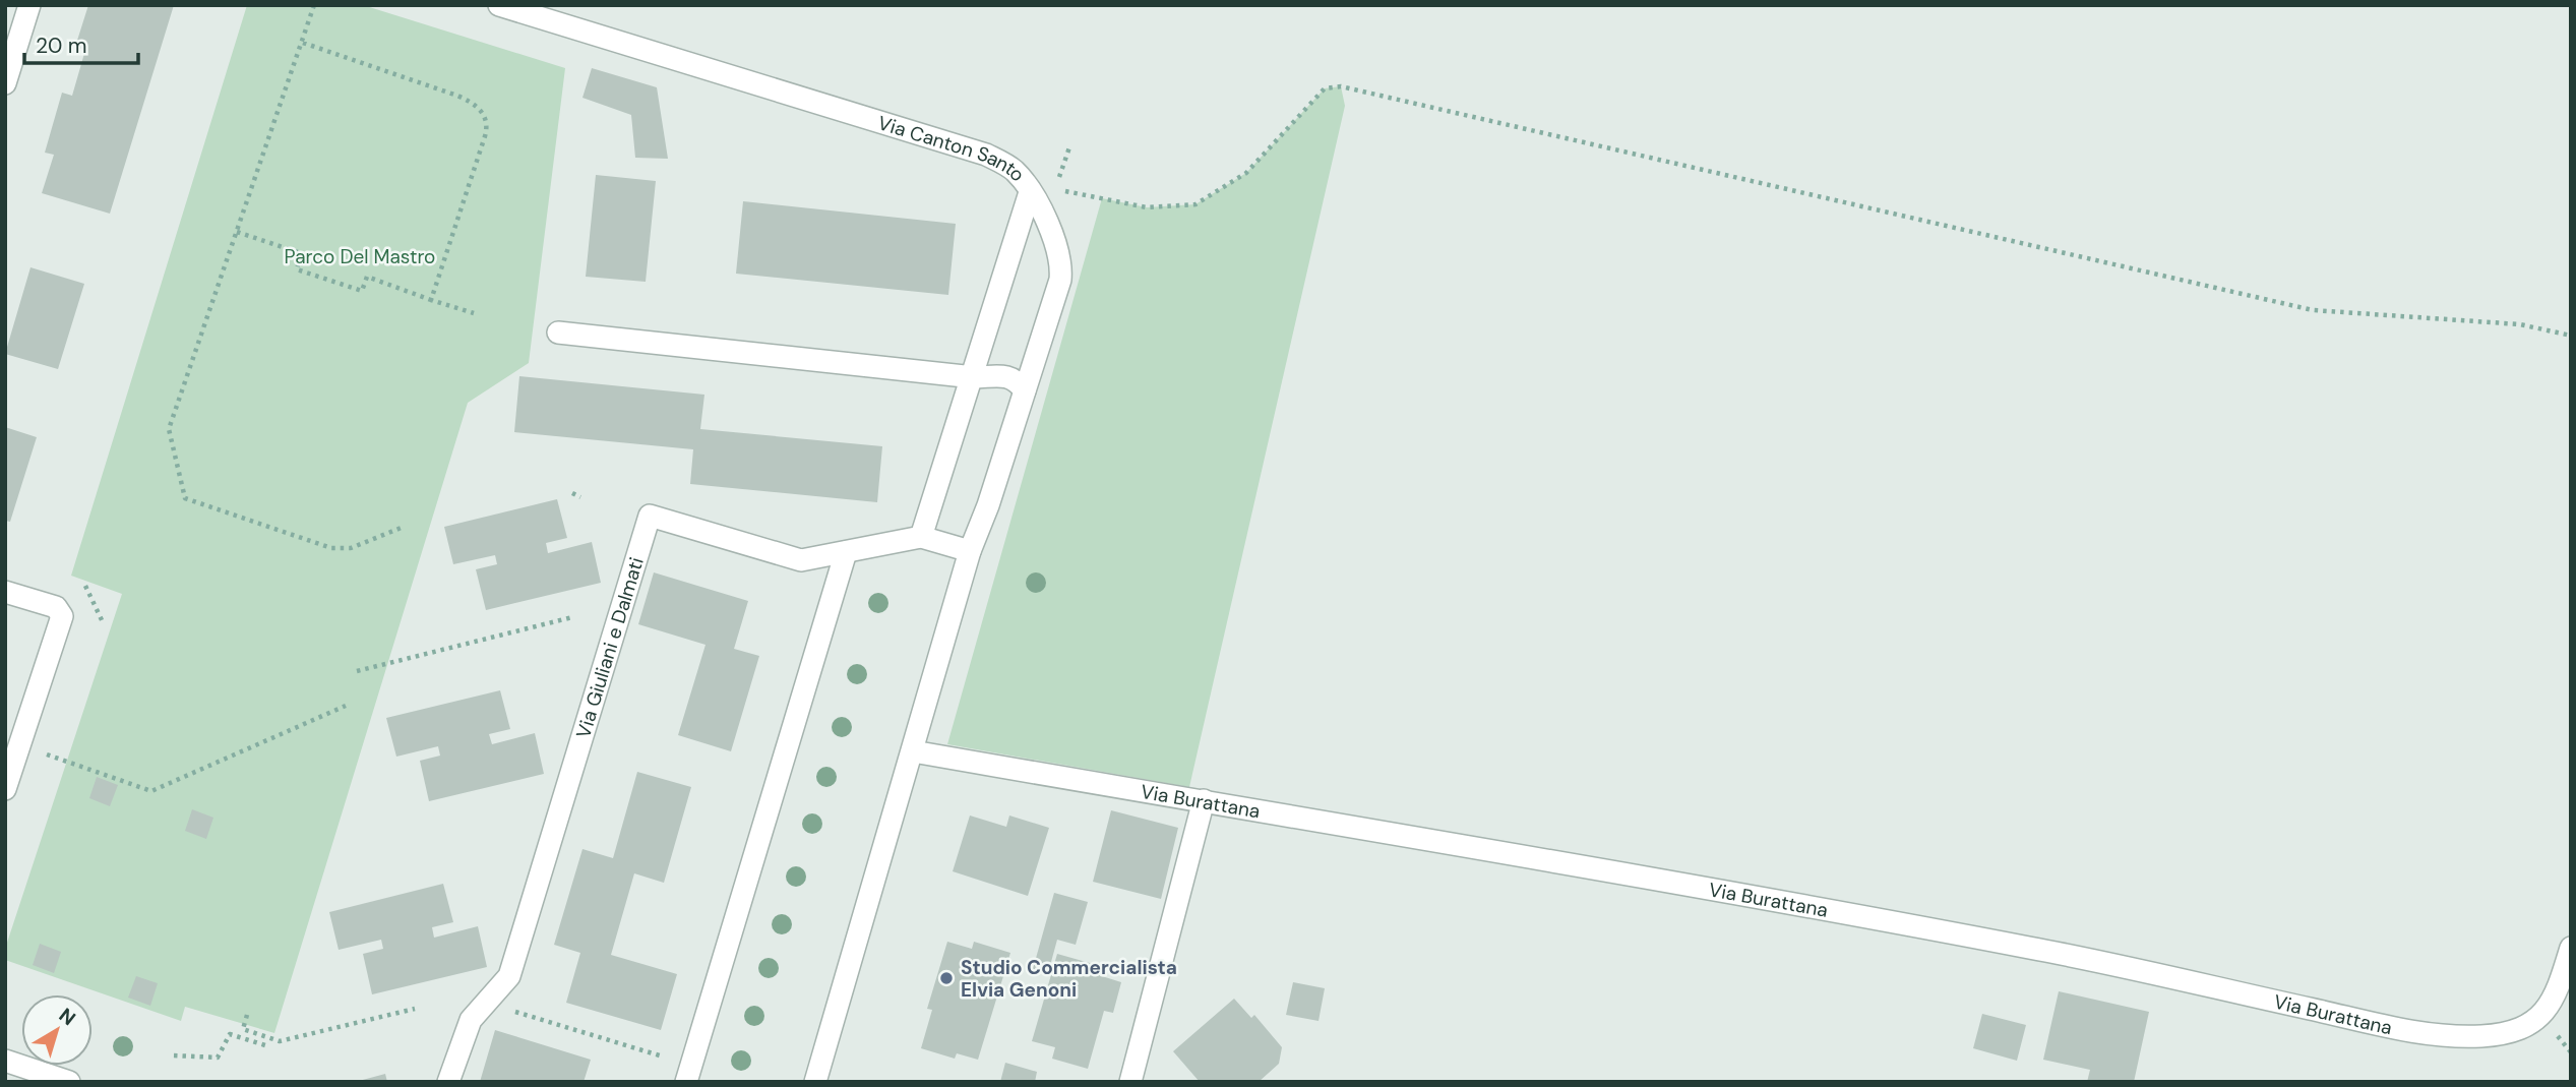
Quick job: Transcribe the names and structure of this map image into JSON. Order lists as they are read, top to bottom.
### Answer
{
  "streets": {
    "street": ["Via Canton Santo", "Via Giuliani e Dalmati", "Via Burattana"]
  },
  "crossings": [
    ["Via Canton Santo", "Via Giuliani e Dalmati"]
  ],
  "parks": ["Parco Del Mastro"],
  "places": ["Studio Commercialista Elvia Genoni"],
  "scale_bar": "20 m",
  "north": "top right"
}
